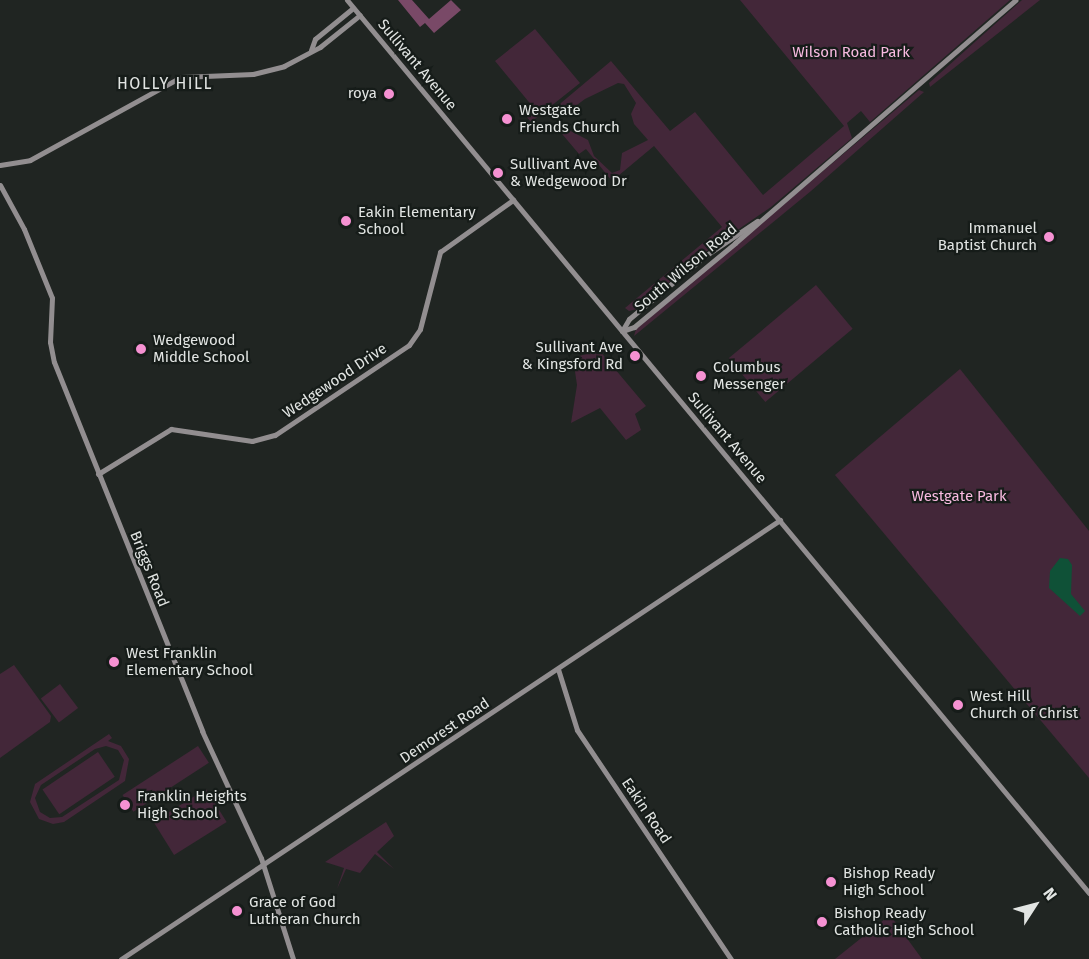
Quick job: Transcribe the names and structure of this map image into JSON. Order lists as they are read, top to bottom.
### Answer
{
  "streets": {
    "street": [
      "Sullivant Avenue",
      "South Wilson Road",
      "Wedgewood Drive",
      "Briggs Road",
      "Demorest Road",
      "Eakin Road"
    ]
  },
  "crossings": [
    ["Sullivant Avenue", "South Wilson Road"],
    ["Sullivant Avenue", "Wedgewood Drive"],
    ["Sullivant Avenue", "Demorest Road"],
    ["Wedgewood Drive", "Briggs Road"],
    ["Briggs Road", "Demorest Road"],
    ["Demorest Road", "Eakin Road"]
  ],
  "districts": ["HOLLY HILL"],
  "parks": ["Wilson Road Park", "Westgate Park"],
  "places": [
    "roya",
    "Westgate Friends Church",
    "Sullivant Ave & Wedgewood Dr",
    "Eakin Elementary School",
    "Immanuel Baptist Church",
    "Wedgewood Middle School",
    "Sullivant Ave & Kingsford Rd",
    "Columbus Messenger",
    "West Franklin Elementary School",
    "West Hill Church of Christ",
    "Franklin Heights High School",
    "Bishop Ready High School",
    "Grace of God Lutheran Church",
    "Bishop Ready Catholic High School"
  ],
  "north": "top right"
}
